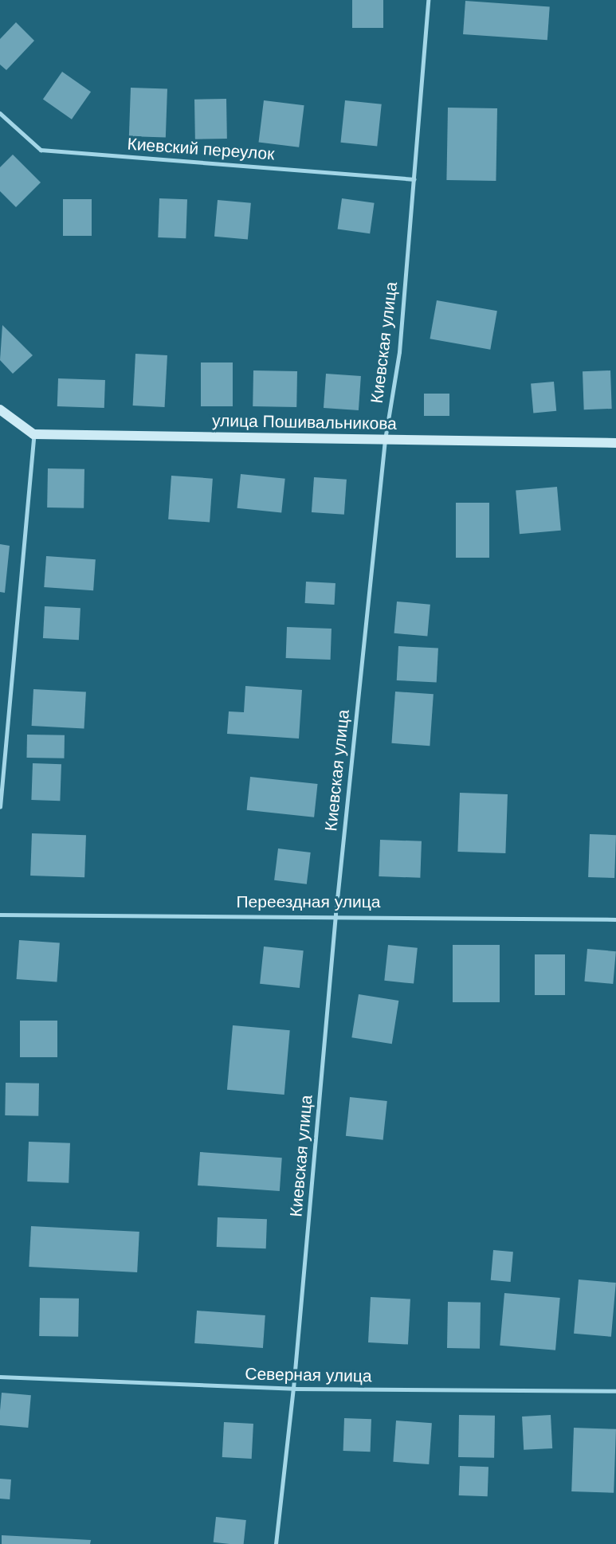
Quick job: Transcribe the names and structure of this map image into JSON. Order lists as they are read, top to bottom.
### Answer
{
  "streets": {
    "main road": ["улица Пошивальникова"],
    "lane": [
      "Киевский переулок",
      "Киевская улица",
      "Переездная улица",
      "Северная улица"
    ]
  },
  "crossings": [
    ["Киевский переулок", "Киевская улица"],
    ["Киевская улица", "улица Пошивальникова"],
    ["Киевская улица", "Переездная улица"],
    ["Киевская улица", "Северная улица"]
  ]
}
